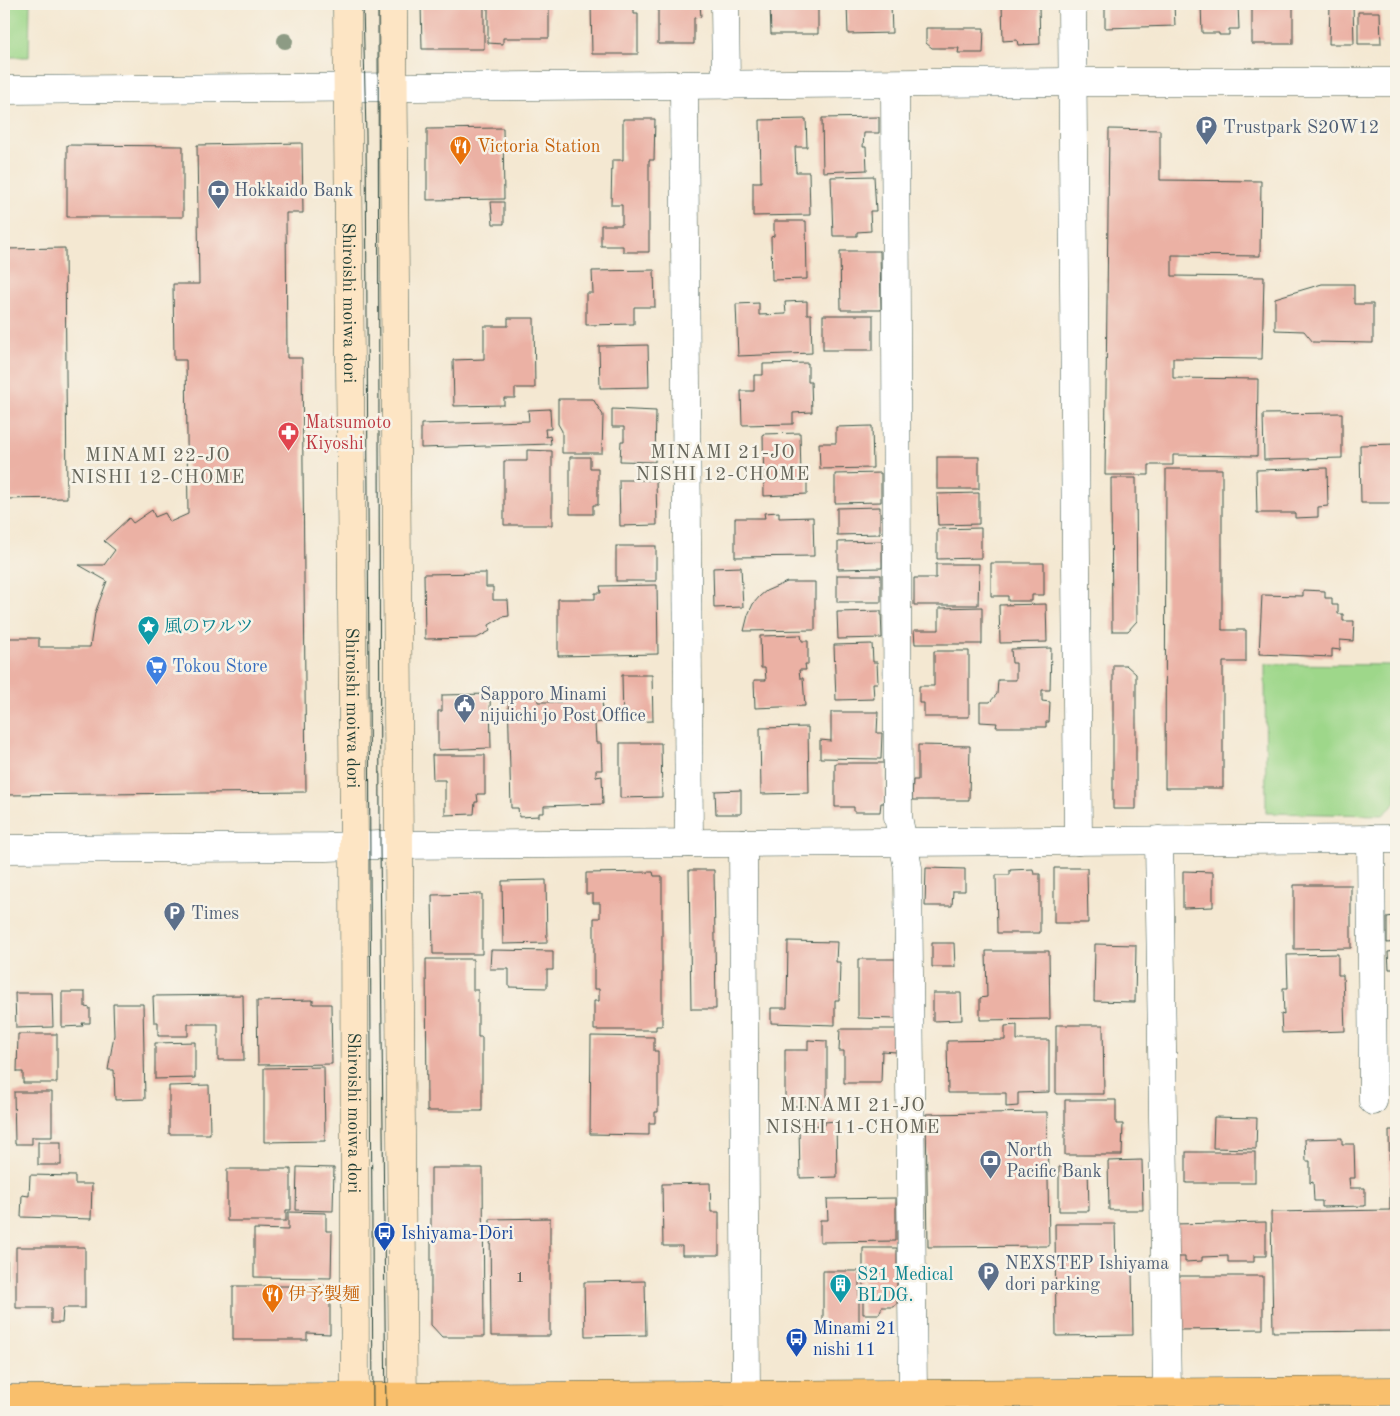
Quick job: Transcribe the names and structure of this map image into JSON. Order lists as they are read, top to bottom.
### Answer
{
  "streets": {
    "main road": ["Shiroishi moiwa dori"]
  },
  "districts": ["MINAMI 21-JO NISHI 12-CHOME", "MINAMI 22-JO NISHI 12-CHOME", "MINAMI 21-JO NISHI 11-CHOME"],
  "places": {
    "parking": ["Trustpark S20W12", "Times", "NEXSTEP Ishiyama dori parking"],
    "restaurant": ["Victoria Station", "伊予製麺"],
    "bank": ["Hokkaido Bank", "North Pacific Bank"],
    "pharmacy": ["Matsumoto Kiyoshi"],
    "place": ["風のワルツ"],
    "supermarket": ["Tokou Store"],
    "public building": ["Sapporo Minami nijuichi jo Post Office"],
    "bus stop": ["Ishiyama-Dōri", "Minami 21 nishi 11"],
    "building": ["S21 Medical BLDG."]
  },
  "house_numbers": ["1"]
}
